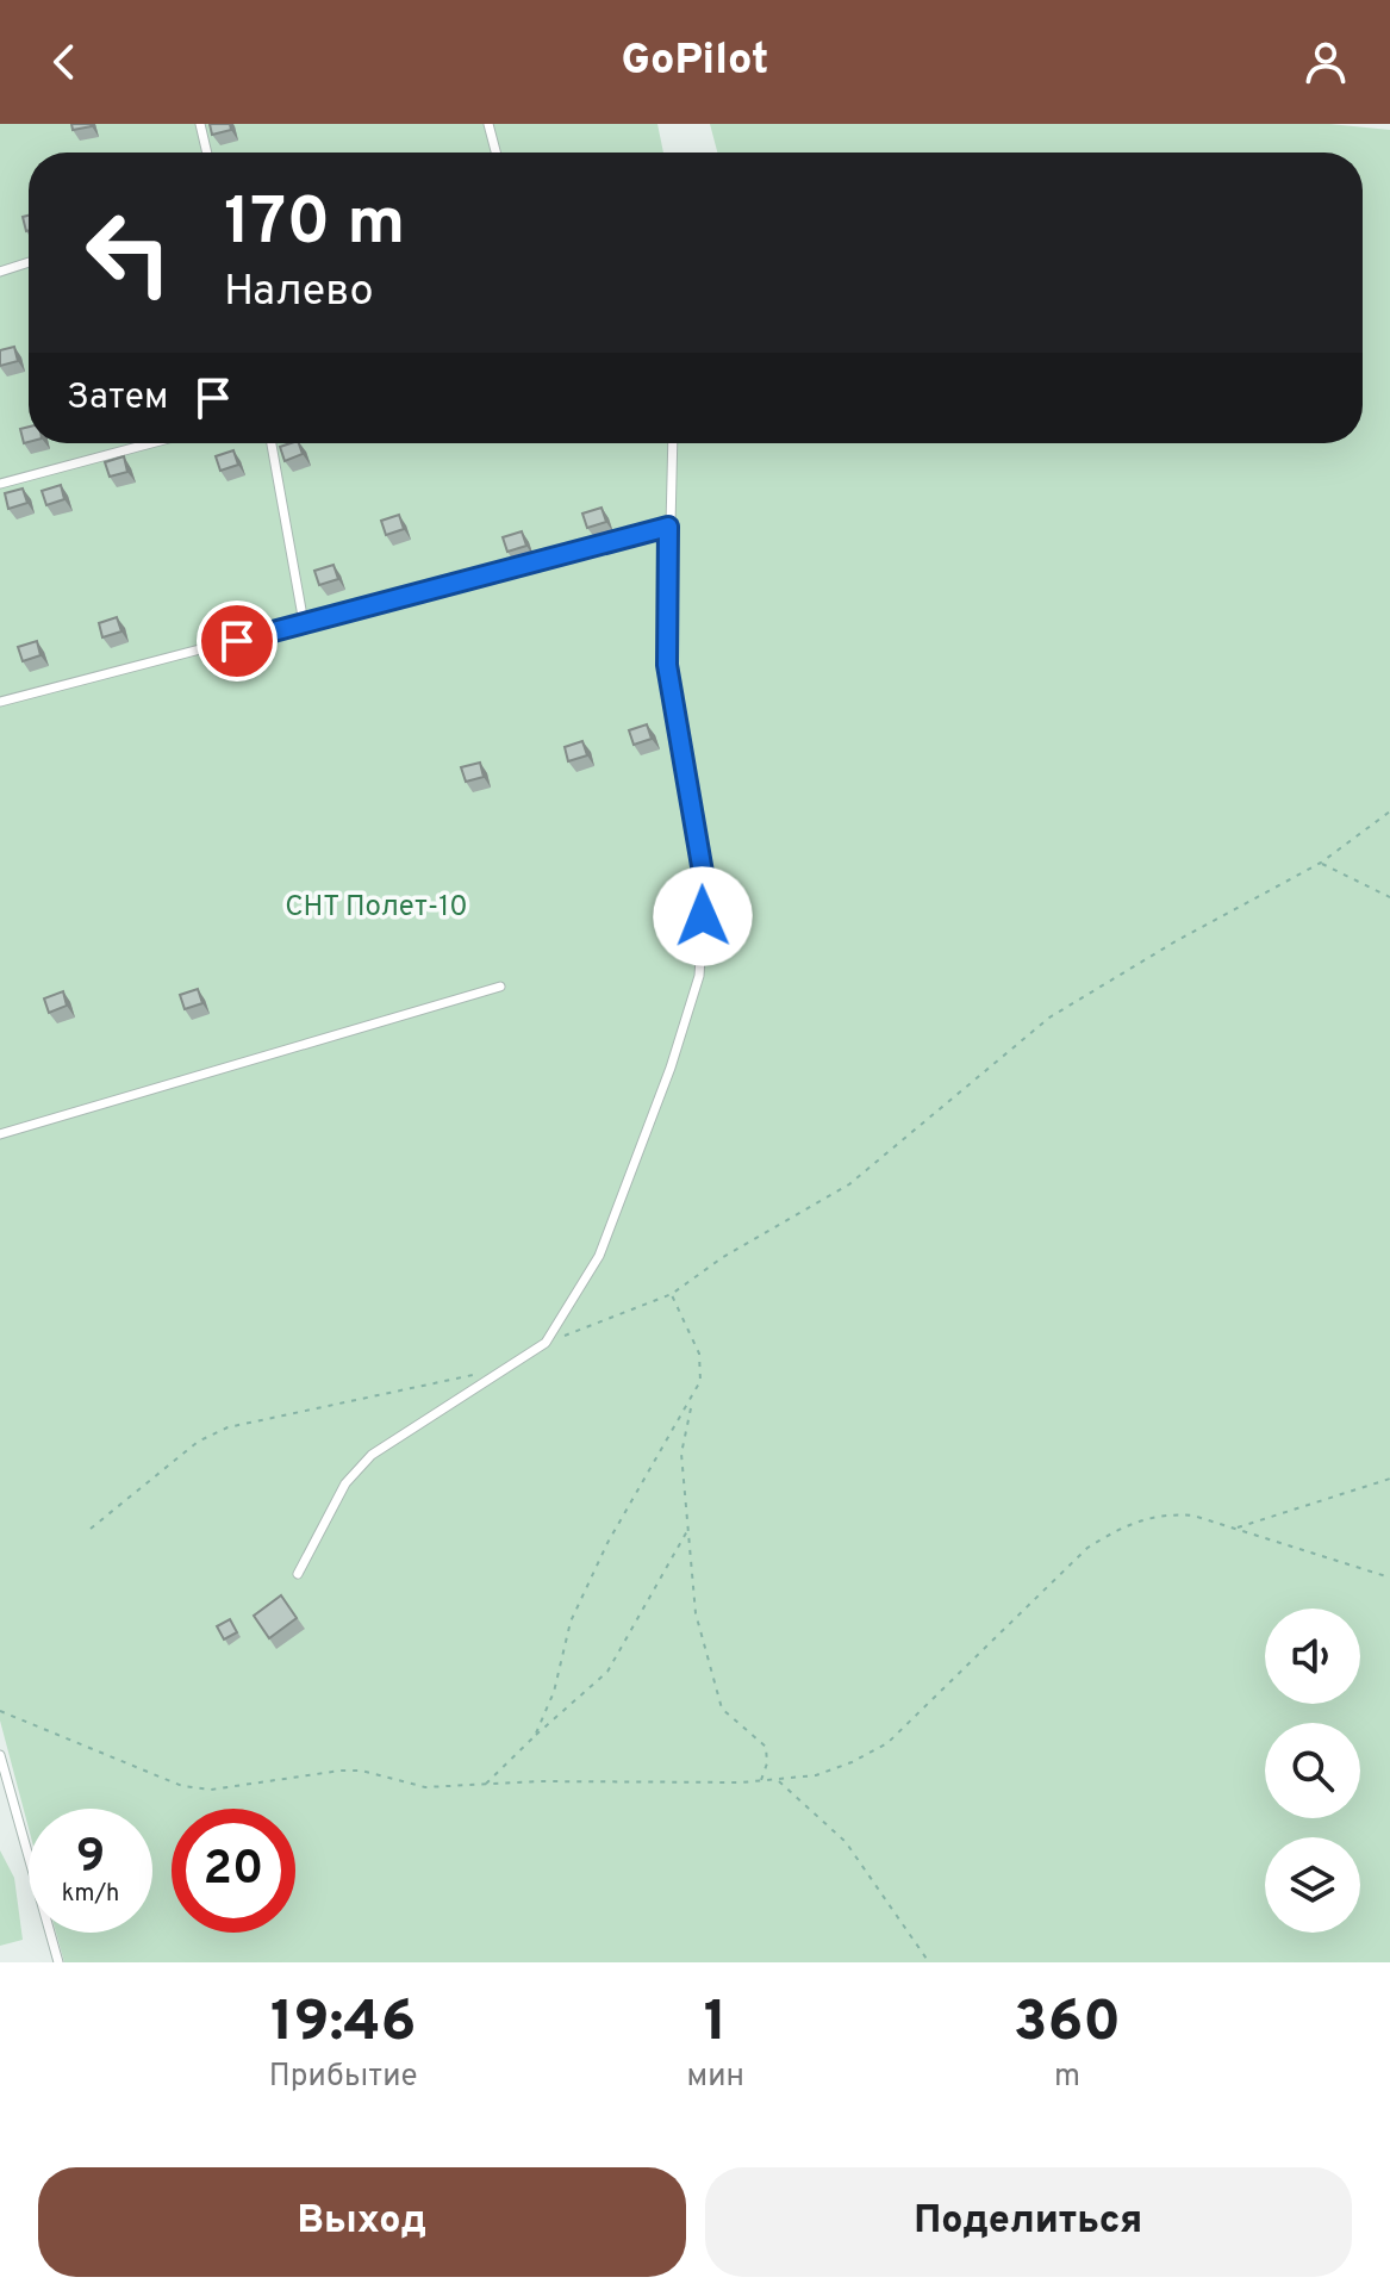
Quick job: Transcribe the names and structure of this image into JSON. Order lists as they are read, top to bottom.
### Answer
{
  "parks": ["СНТ Полет-10"],
  "page": {
    "header": "GoPilot",
    "turn": ["170 m", "Налево"],
    "then": "Затем",
    "speed": "9 km/h",
    "limit": "20",
    "eta": [
      "19:46",
      "Прибытие",
      "1",
      "мин",
      "360",
      "m"
    ],
    "buttons": ["Выход", "Поделиться"]
  }
}
